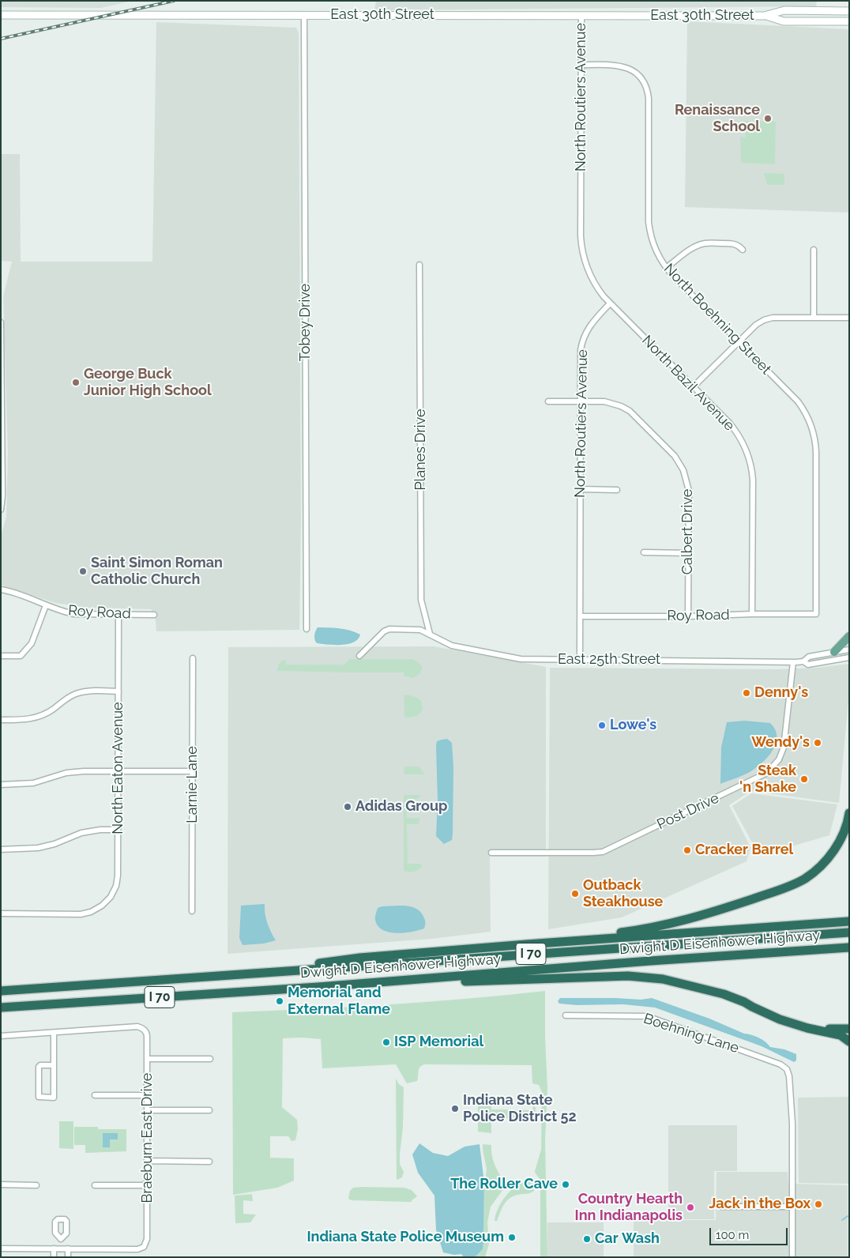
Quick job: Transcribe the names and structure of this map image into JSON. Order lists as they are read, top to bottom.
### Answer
{
  "streets": {
    "highway": ["Dwight D Eisenhower Highway", "I 70"],
    "main road": ["East 30th Street"],
    "street": [
      "North Routiers Avenue",
      "North Boehning Street",
      "Tobey Drive",
      "North Bazil Avenue",
      "Planes Drive",
      "Calbert Drive",
      "Roy Road",
      "East 25th Street",
      "North Eaton Avenue",
      "Larnie Lane",
      "Post Drive",
      "Boehning Lane",
      "Braeburn East Drive"
    ]
  },
  "crossings": [
    ["East 30th Street", "North Routiers Avenue"],
    ["East 30th Street", "Tobey Drive"],
    ["North Routiers Avenue", "North Boehning Street"],
    ["North Routiers Avenue", "North Bazil Avenue"],
    ["North Routiers Avenue", "Calbert Drive"],
    ["North Routiers Avenue", "Roy Road"],
    ["North Routiers Avenue", "East 25th Street"],
    ["North Boehning Street", "Roy Road"],
    ["North Bazil Avenue", "Roy Road"],
    ["Planes Drive", "East 25th Street"],
    ["Calbert Drive", "Roy Road"],
    ["Roy Road", "North Eaton Avenue"],
    ["East 25th Street", "Post Drive"]
  ],
  "places": [
    "Renaissance School",
    "George Buck Junior High School",
    "Saint Simon Roman Catholic Church",
    "Denny's",
    "Lowe's",
    "Wendy's",
    "Steak 'n Shake",
    "Adidas Group",
    "Cracker Barrel",
    "Outback Steakhouse",
    "Memorial and External Flame",
    "ISP Memorial",
    "Indiana State Police District 52",
    "The Roller Cave",
    "Jack in the Box",
    "Country Hearth Inn Indianapolis",
    "Indiana State Police Museum",
    "Car Wash"
  ],
  "scale_bar": "100 m"
}
